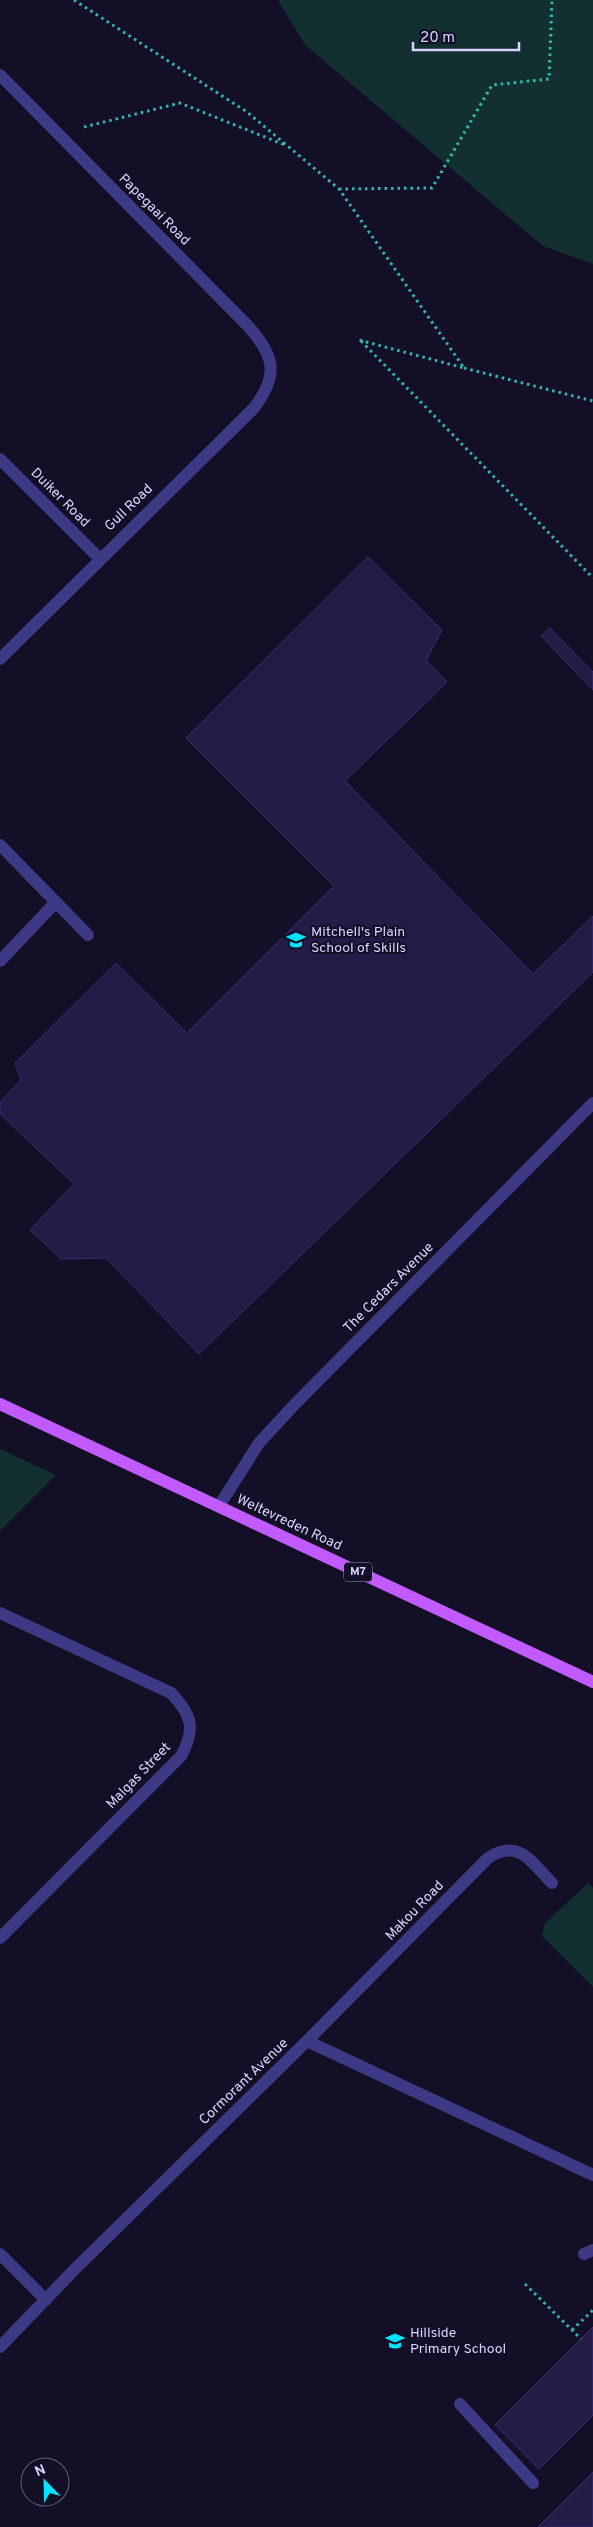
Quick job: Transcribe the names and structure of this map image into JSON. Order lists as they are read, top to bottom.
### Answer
{
  "streets": {
    "main road": ["Weltevreden Road", "M7"],
    "street": [
      "Papegaai Road",
      "Duiker Road",
      "Gull Road",
      "The Cedars Avenue",
      "Malgas Street",
      "Makou Road",
      "Cormorant Avenue"
    ]
  },
  "crossings": [
    ["Papegaai Road", "Gull Road"],
    ["Duiker Road", "Gull Road"],
    ["The Cedars Avenue", "Weltevreden Road"],
    ["Makou Road", "Cormorant Avenue"]
  ],
  "places": {
    "school or university": ["Mitchell's Plain School of Skills", "Hillside Primary School"]
  },
  "scale_bar": "20 m",
  "north": "top left"
}
